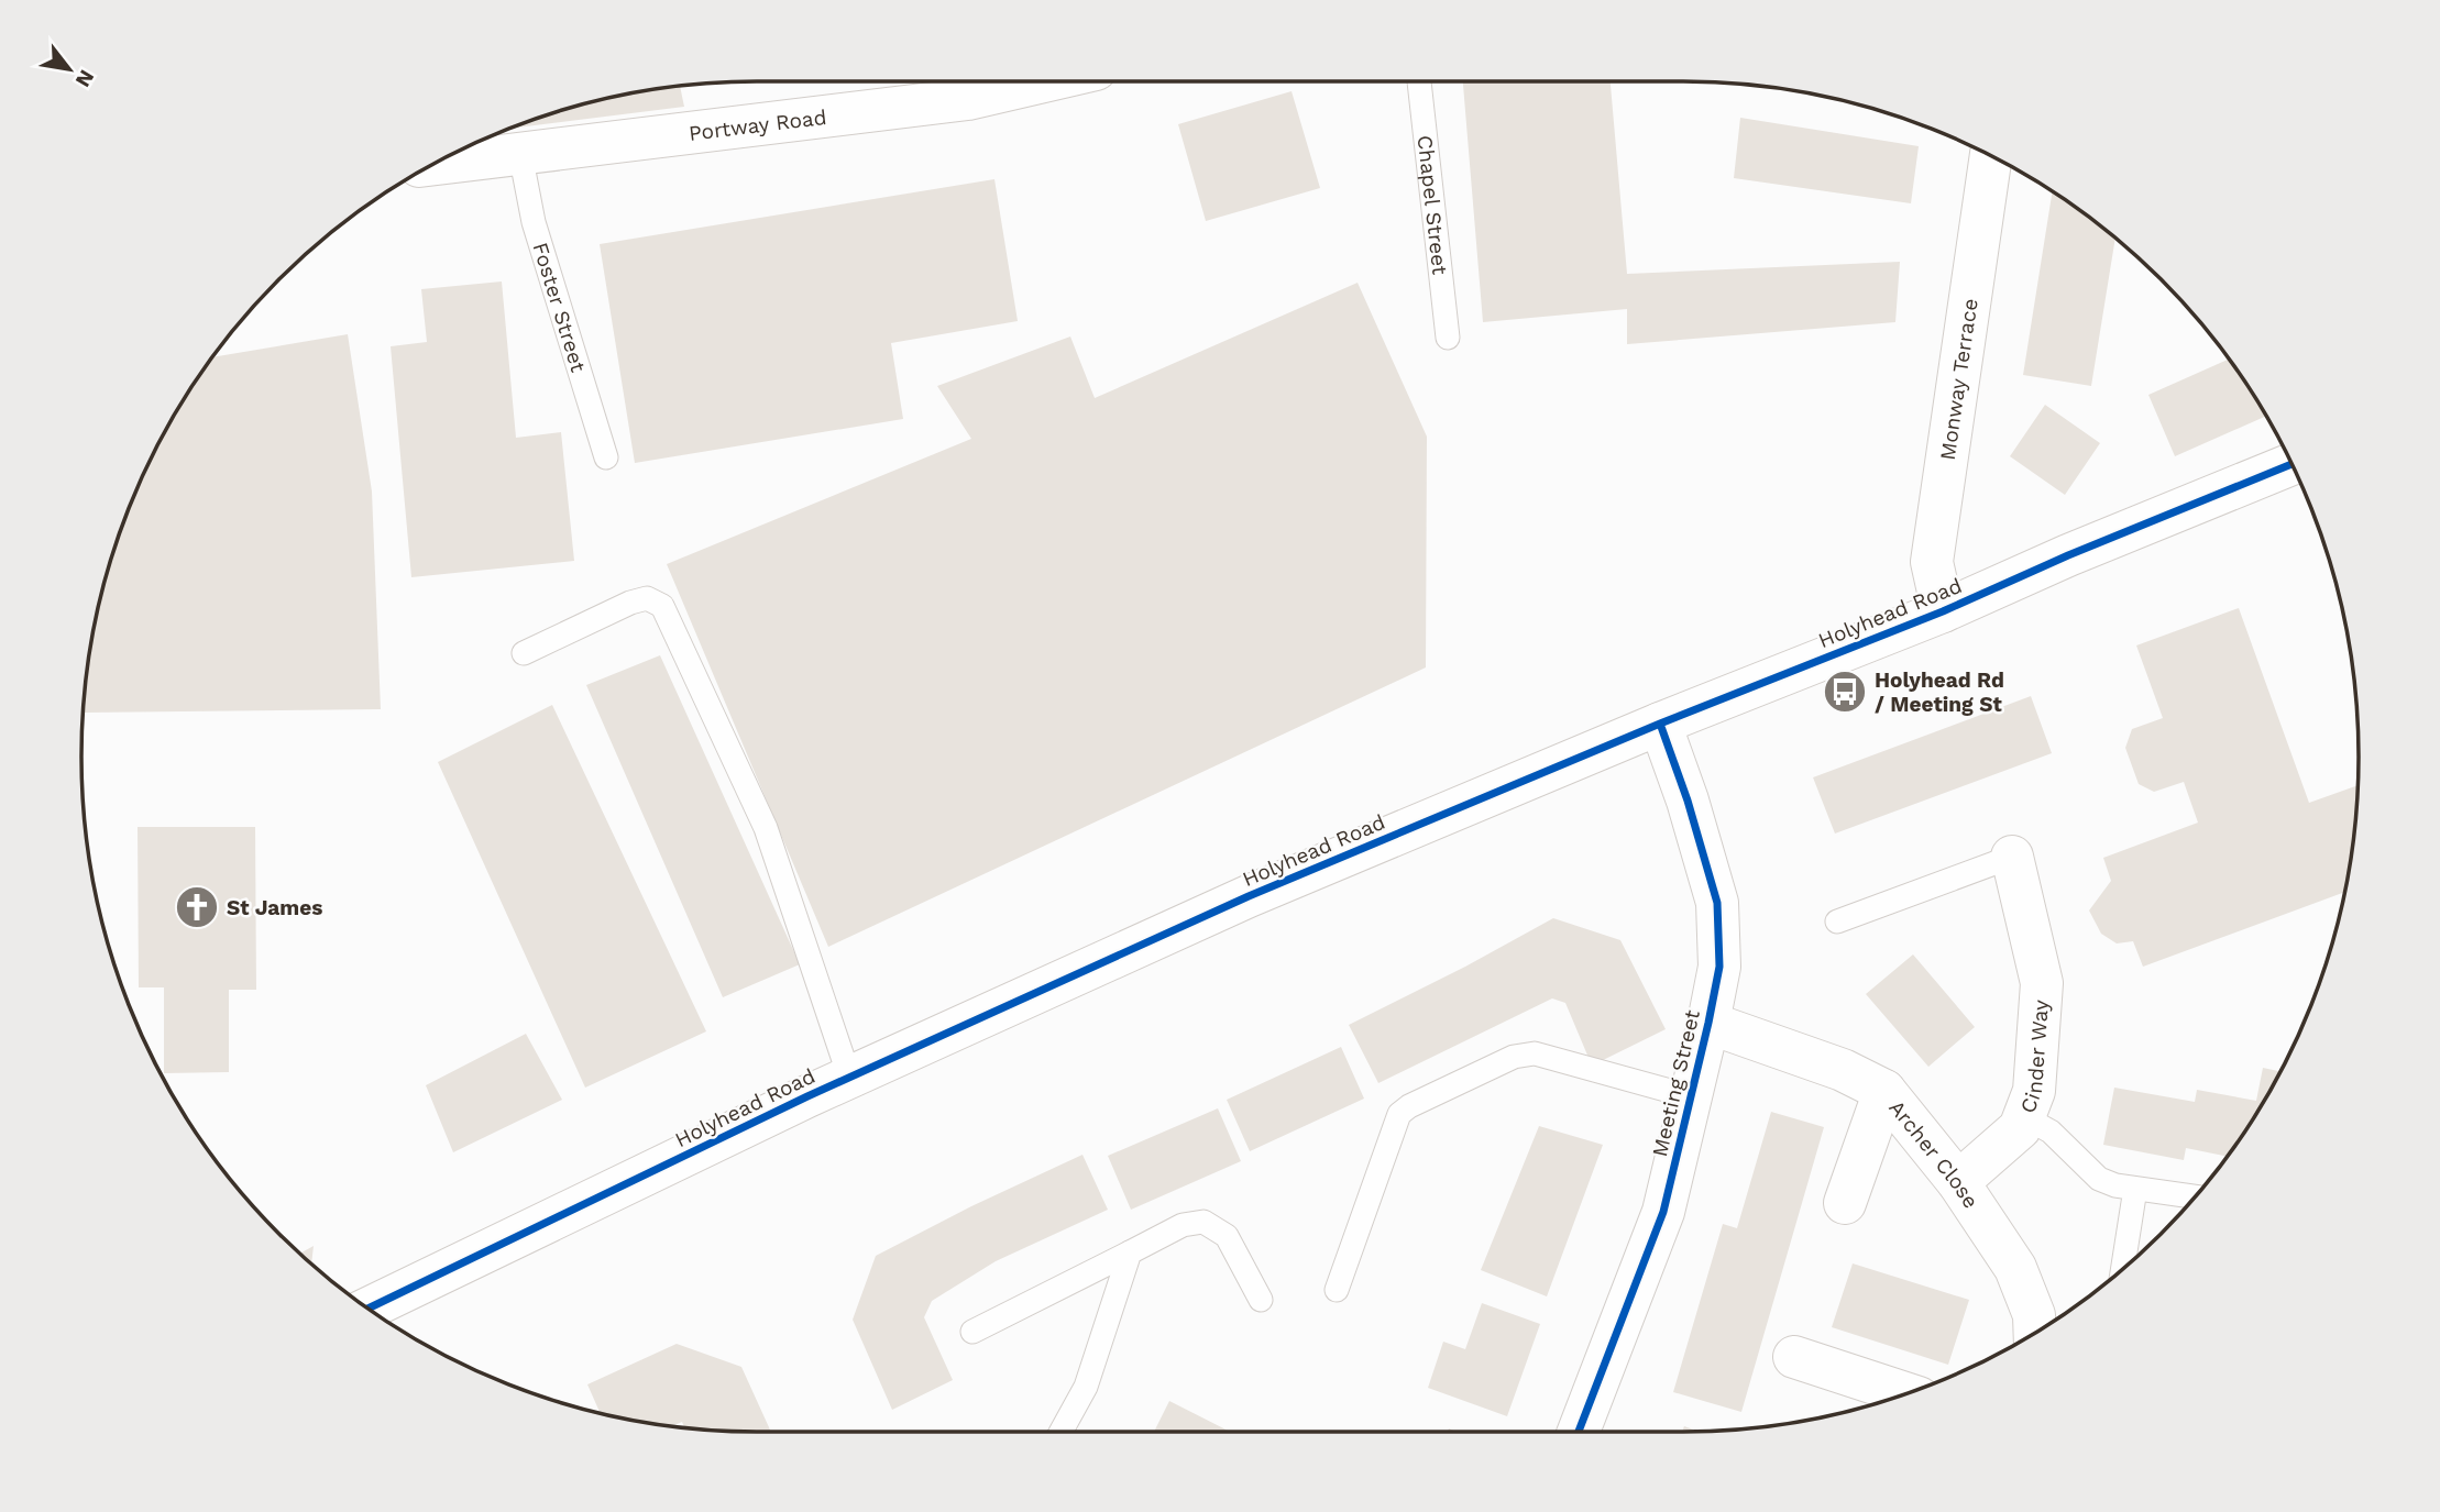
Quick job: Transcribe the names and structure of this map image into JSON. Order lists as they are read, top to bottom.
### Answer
{
  "streets": {
    "street": [
      "Portway Road",
      "Monway Terrace",
      "Holyhead Road",
      "Cinder Way",
      "Meeting Street",
      "Archer Close"
    ],
    "lane": ["Chapel Street", "Foster Street"]
  },
  "crossings": [
    ["Portway Road", "Foster Street"],
    ["Monway Terrace", "Holyhead Road"],
    ["Holyhead Road", "Meeting Street"],
    ["Cinder Way", "Archer Close"],
    ["Meeting Street", "Archer Close"]
  ],
  "places": {
    "bus stop": ["Holyhead Rd / Meeting St"],
    "church": ["St James"]
  },
  "north": "bottom right"
}
